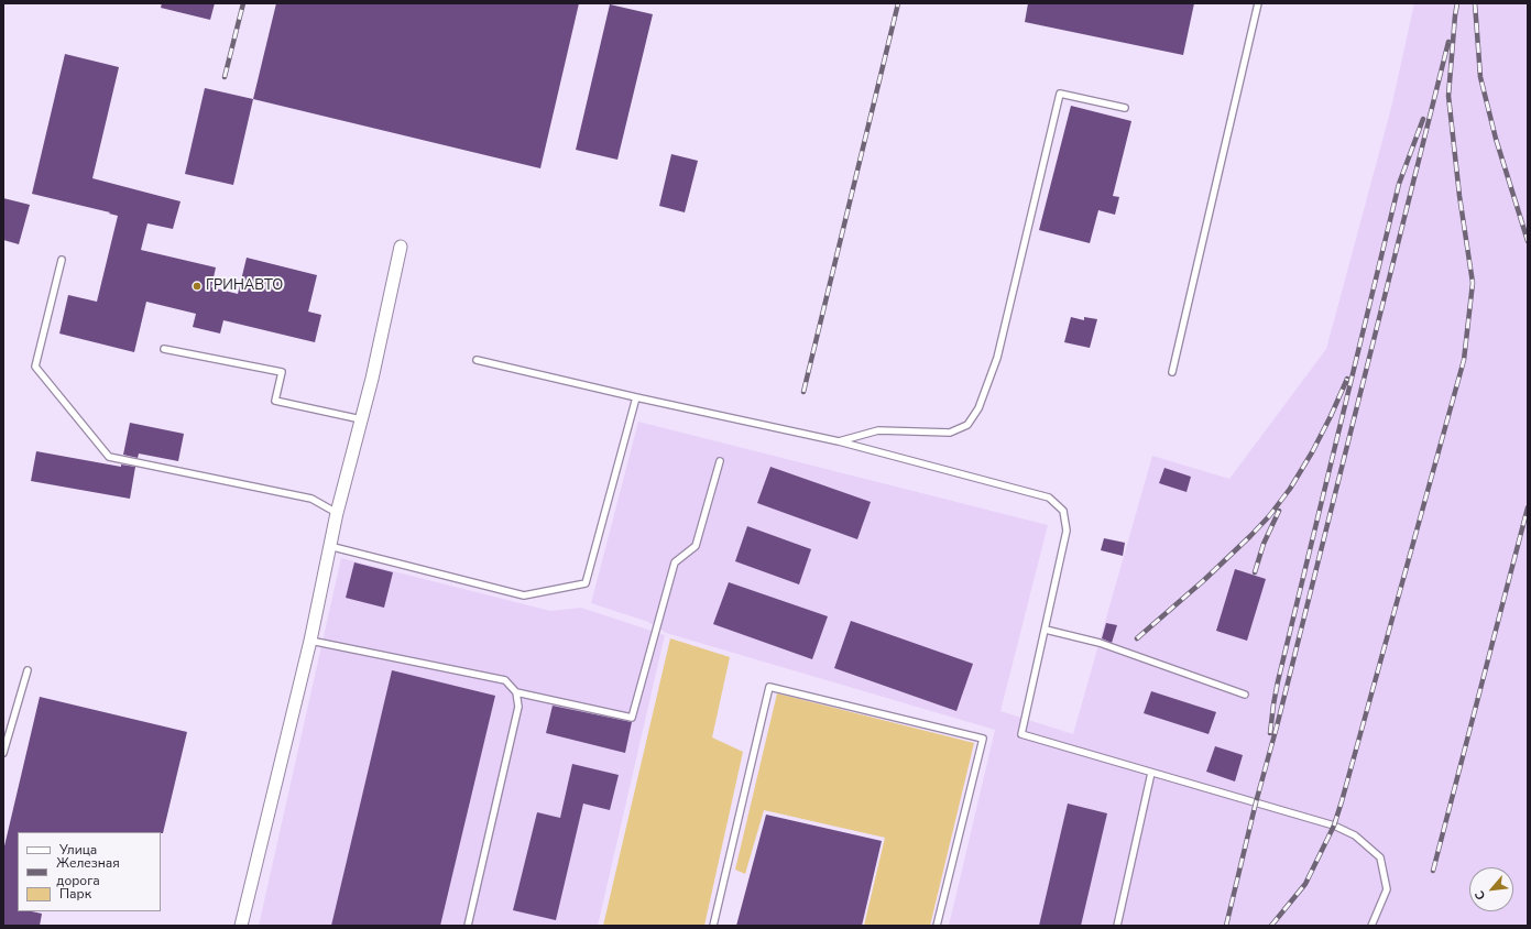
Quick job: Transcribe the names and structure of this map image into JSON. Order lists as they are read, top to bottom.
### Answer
{
  "places": ["ГРИНАВТО"],
  "legend": ["Улица", "Железная дорога", "Парк"],
  "north": "bottom left"
}
